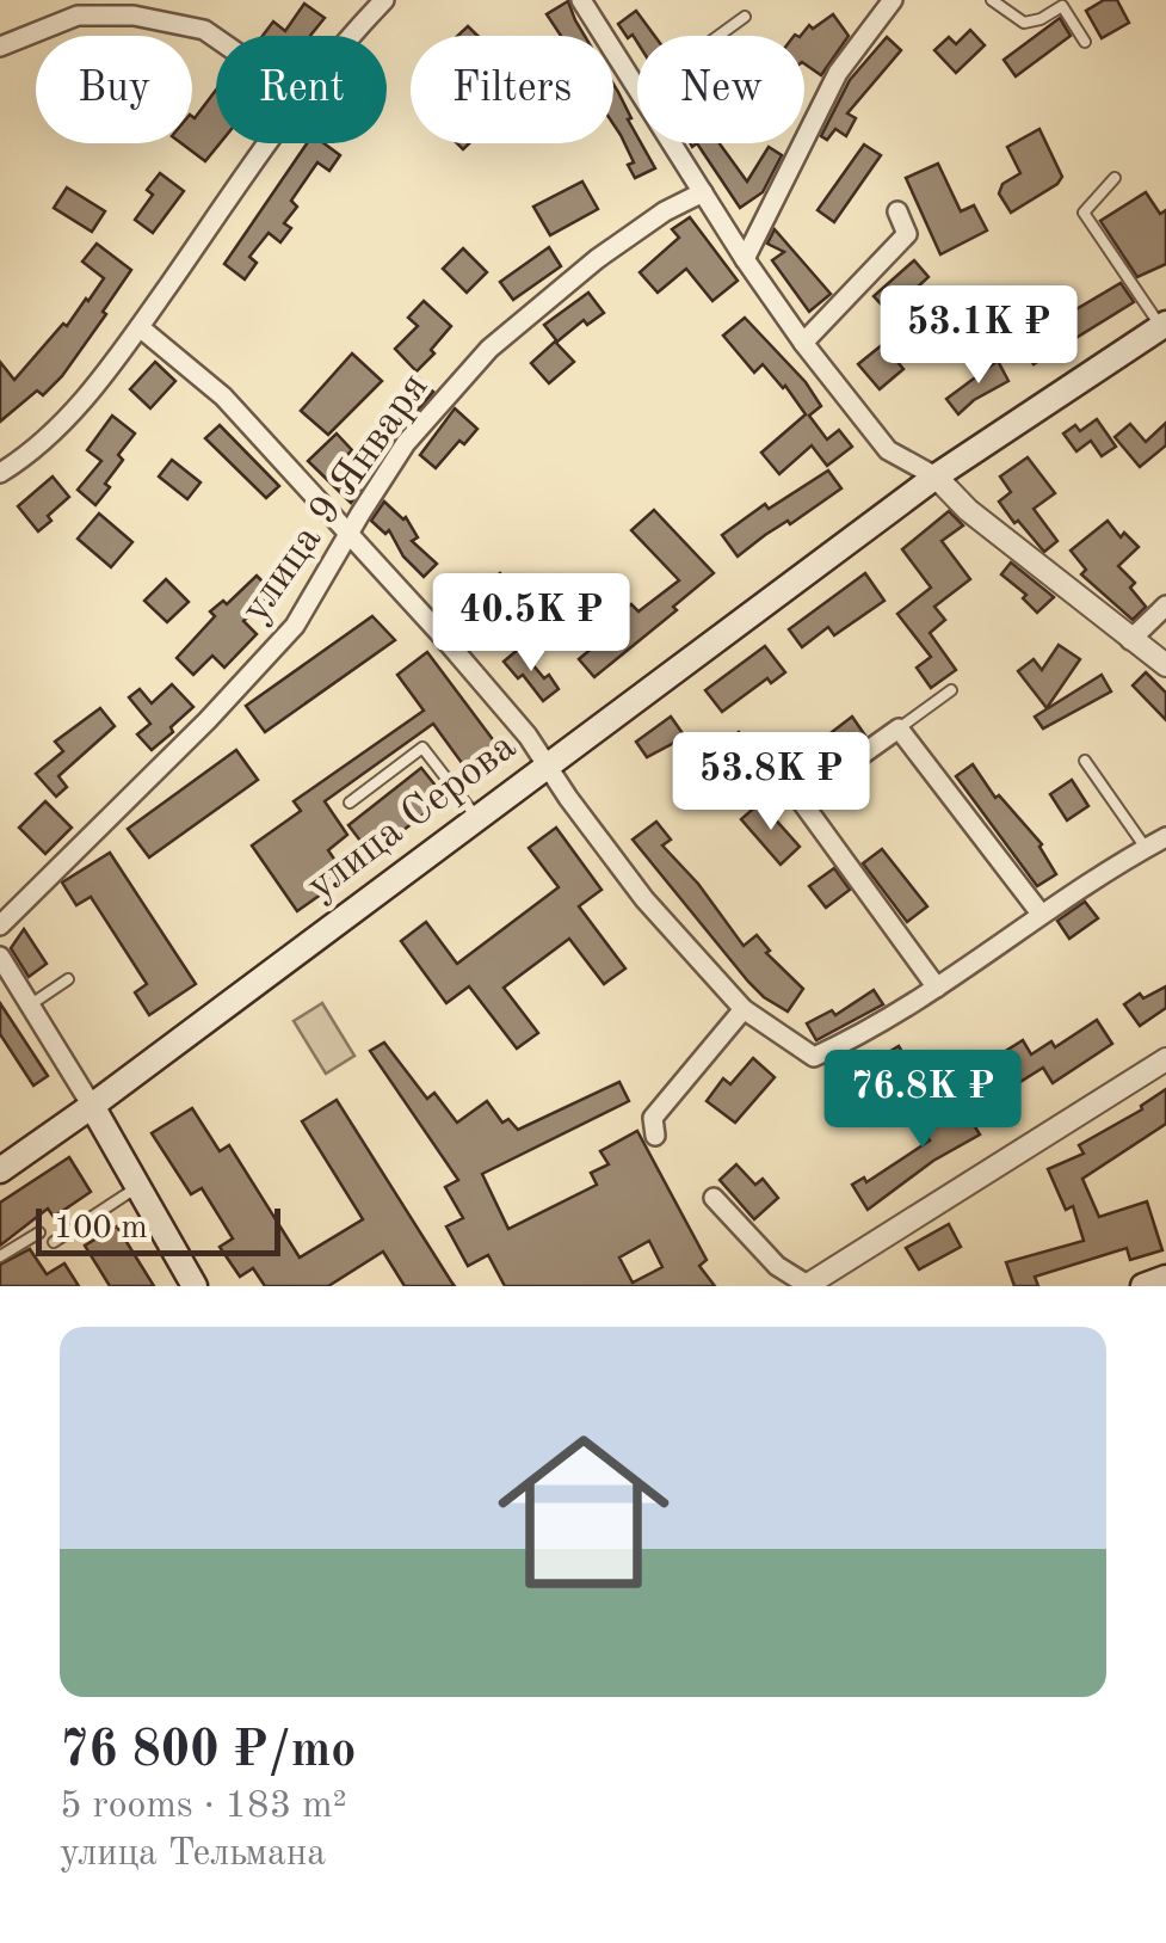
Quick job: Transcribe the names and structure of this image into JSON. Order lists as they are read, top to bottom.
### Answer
{
  "streets": {
    "main road": ["улица Серова"],
    "street": ["улица 9 Января"]
  },
  "scale_bar": "100 m",
  "page": {
    "chip": [
      "Buy",
      "Rent",
      "Filters",
      "New"
    ],
    "price": [
      "53.1K ₽",
      "40.5K ₽",
      "53.8K ₽",
      "76.8K ₽"
    ],
    "scale": "100 m",
    "list": [
      {
        "name": "76 800 ₽/mo",
        "note": "5 rooms · 183 m² · улица Тельмана"
      }
    ]
  }
}
